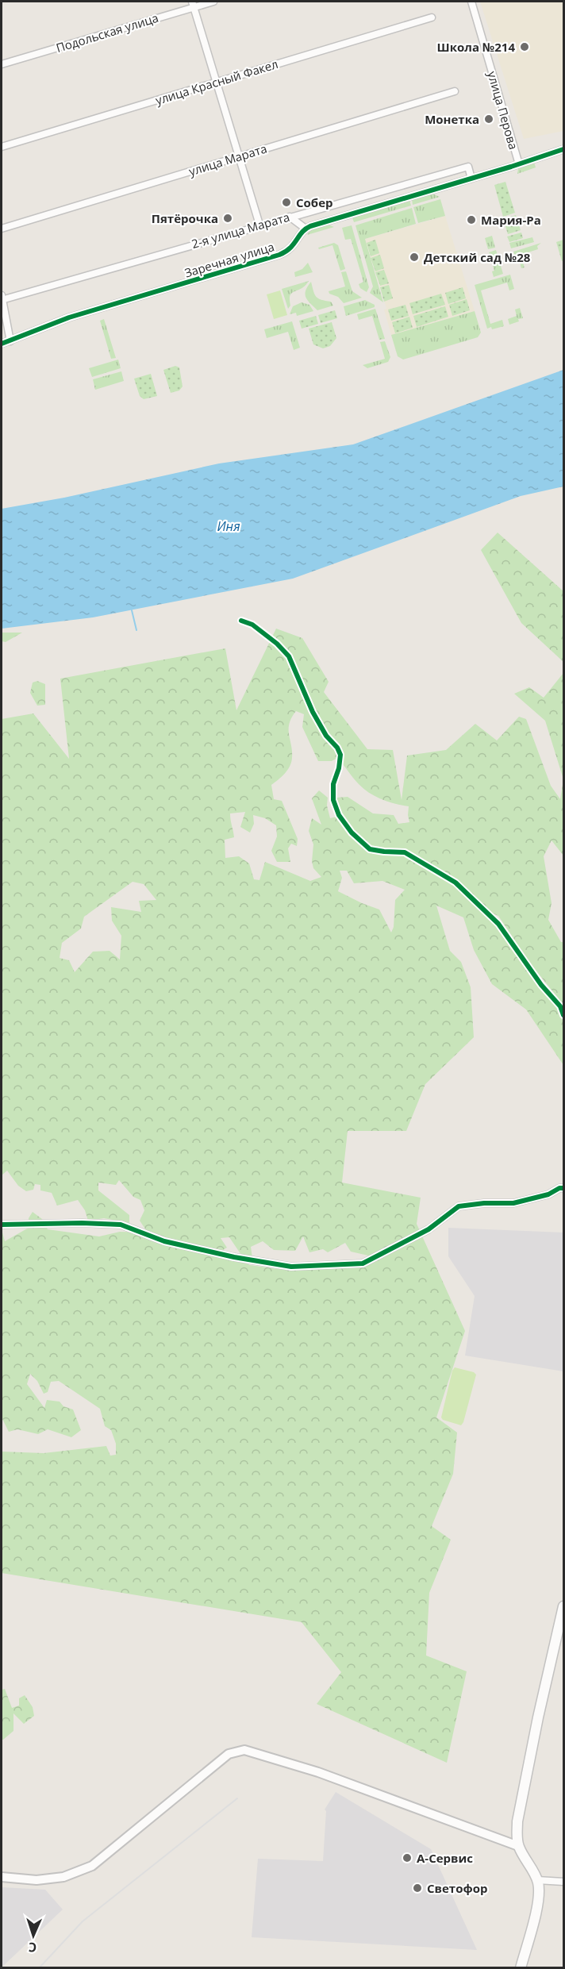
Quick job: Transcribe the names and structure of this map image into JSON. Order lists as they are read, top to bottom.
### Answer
{
  "streets": {
    "street": [
      "Подольская улица",
      "улица Красный Факел",
      "улица Перова",
      "улица Марата",
      "2-я улица Марата",
      "Заречная улица"
    ]
  },
  "water": ["Иня"],
  "places": [
    "Школа №214",
    "Монетка",
    "Собер",
    "Пятёрочка",
    "Мария-Ра",
    "Детский сад №28",
    "А-Сервис",
    "Светофор"
  ],
  "north": "bottom"
}
